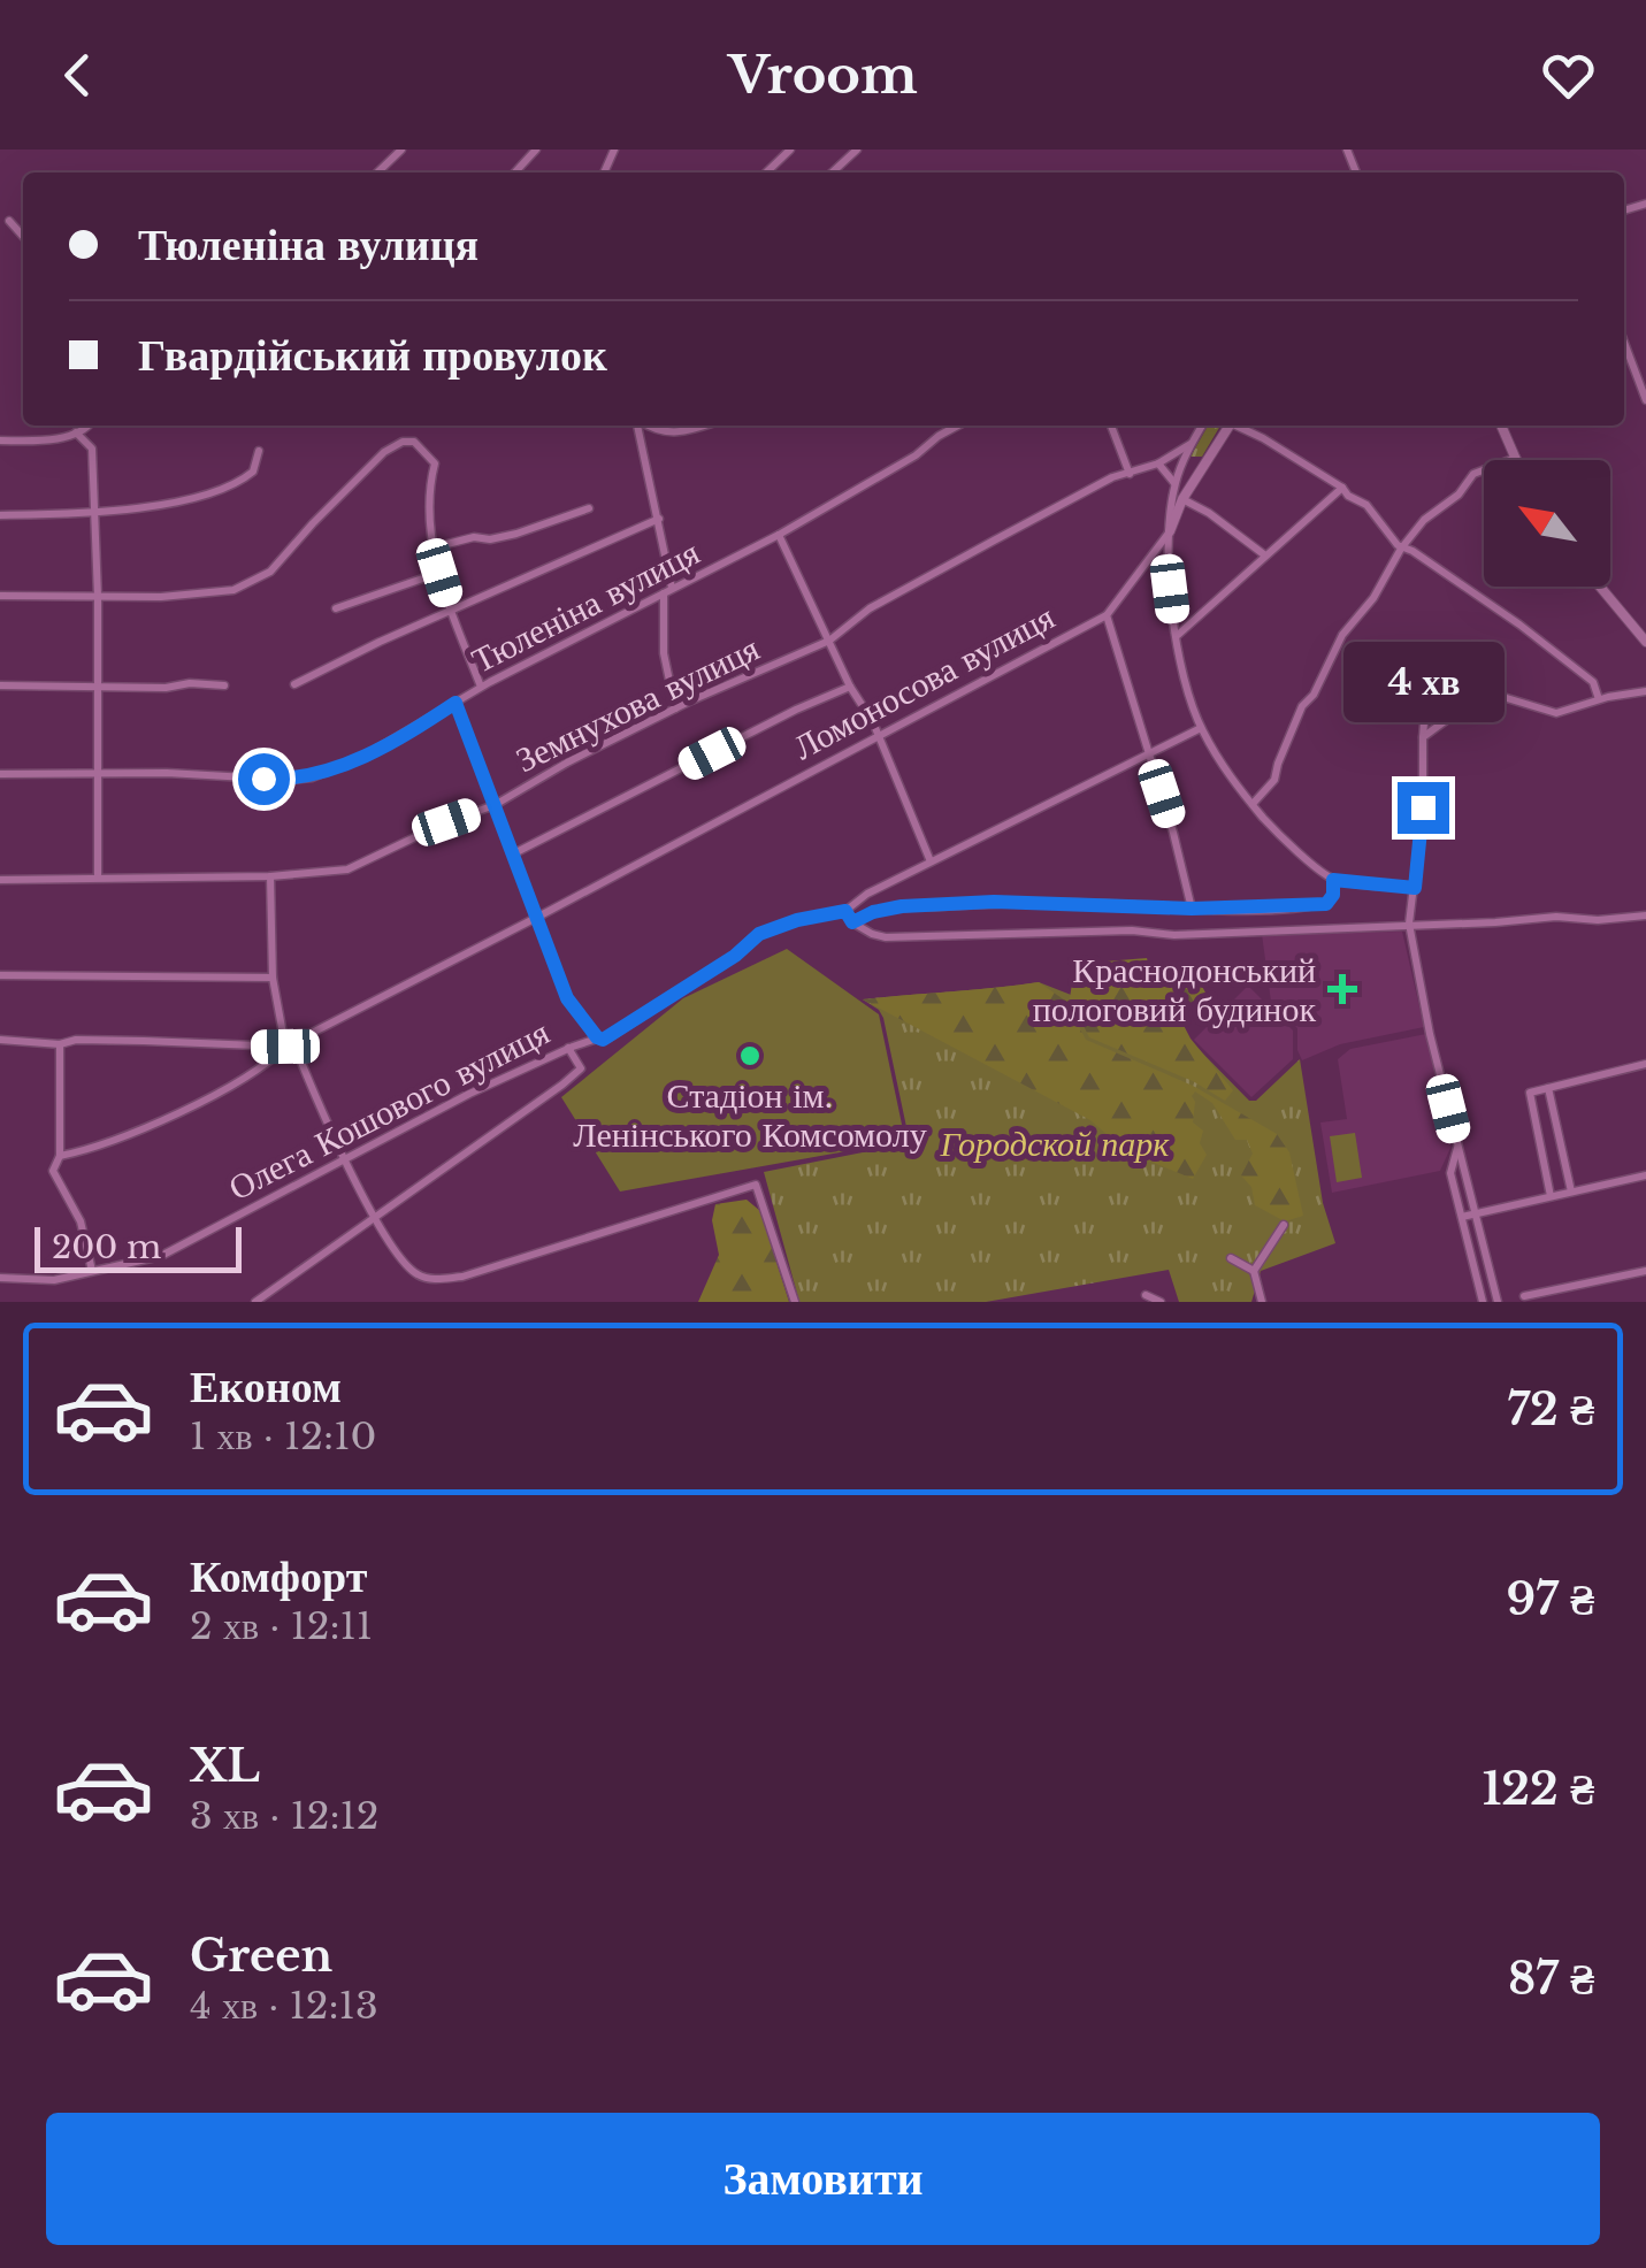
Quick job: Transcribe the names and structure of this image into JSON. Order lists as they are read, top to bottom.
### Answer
{
  "streets": {
    "street": [
      "Тюленіна вулиця",
      "Ломоносова вулиця",
      "Земнухова вулиця",
      "Олега Кошового вулиця"
    ]
  },
  "parks": ["Городской парк"],
  "places": {
    "health": ["Краснодонський пологовий будинок"],
    "other": ["Стадіон ім. Ленінського Комсомолу"]
  },
  "scale_bar": "200 m",
  "north": "top left",
  "page": {
    "header": "Vroom",
    "banner": ["Тюленіна вулиця", "Гвардійський провулок"],
    "bubble": "4 хв",
    "scale": "200 m",
    "list": [
      {
        "name": "Економ",
        "note": "1 хв · 12:10",
        "value": "72 ₴"
      },
      {
        "name": "Комфорт",
        "note": "2 хв · 12:11",
        "value": "97 ₴"
      },
      {
        "name": "XL",
        "note": "3 хв · 12:12",
        "value": "122 ₴"
      },
      {
        "name": "Green",
        "note": "4 хв · 12:13",
        "value": "87 ₴"
      }
    ],
    "buttons": "Замовити"
  }
}
